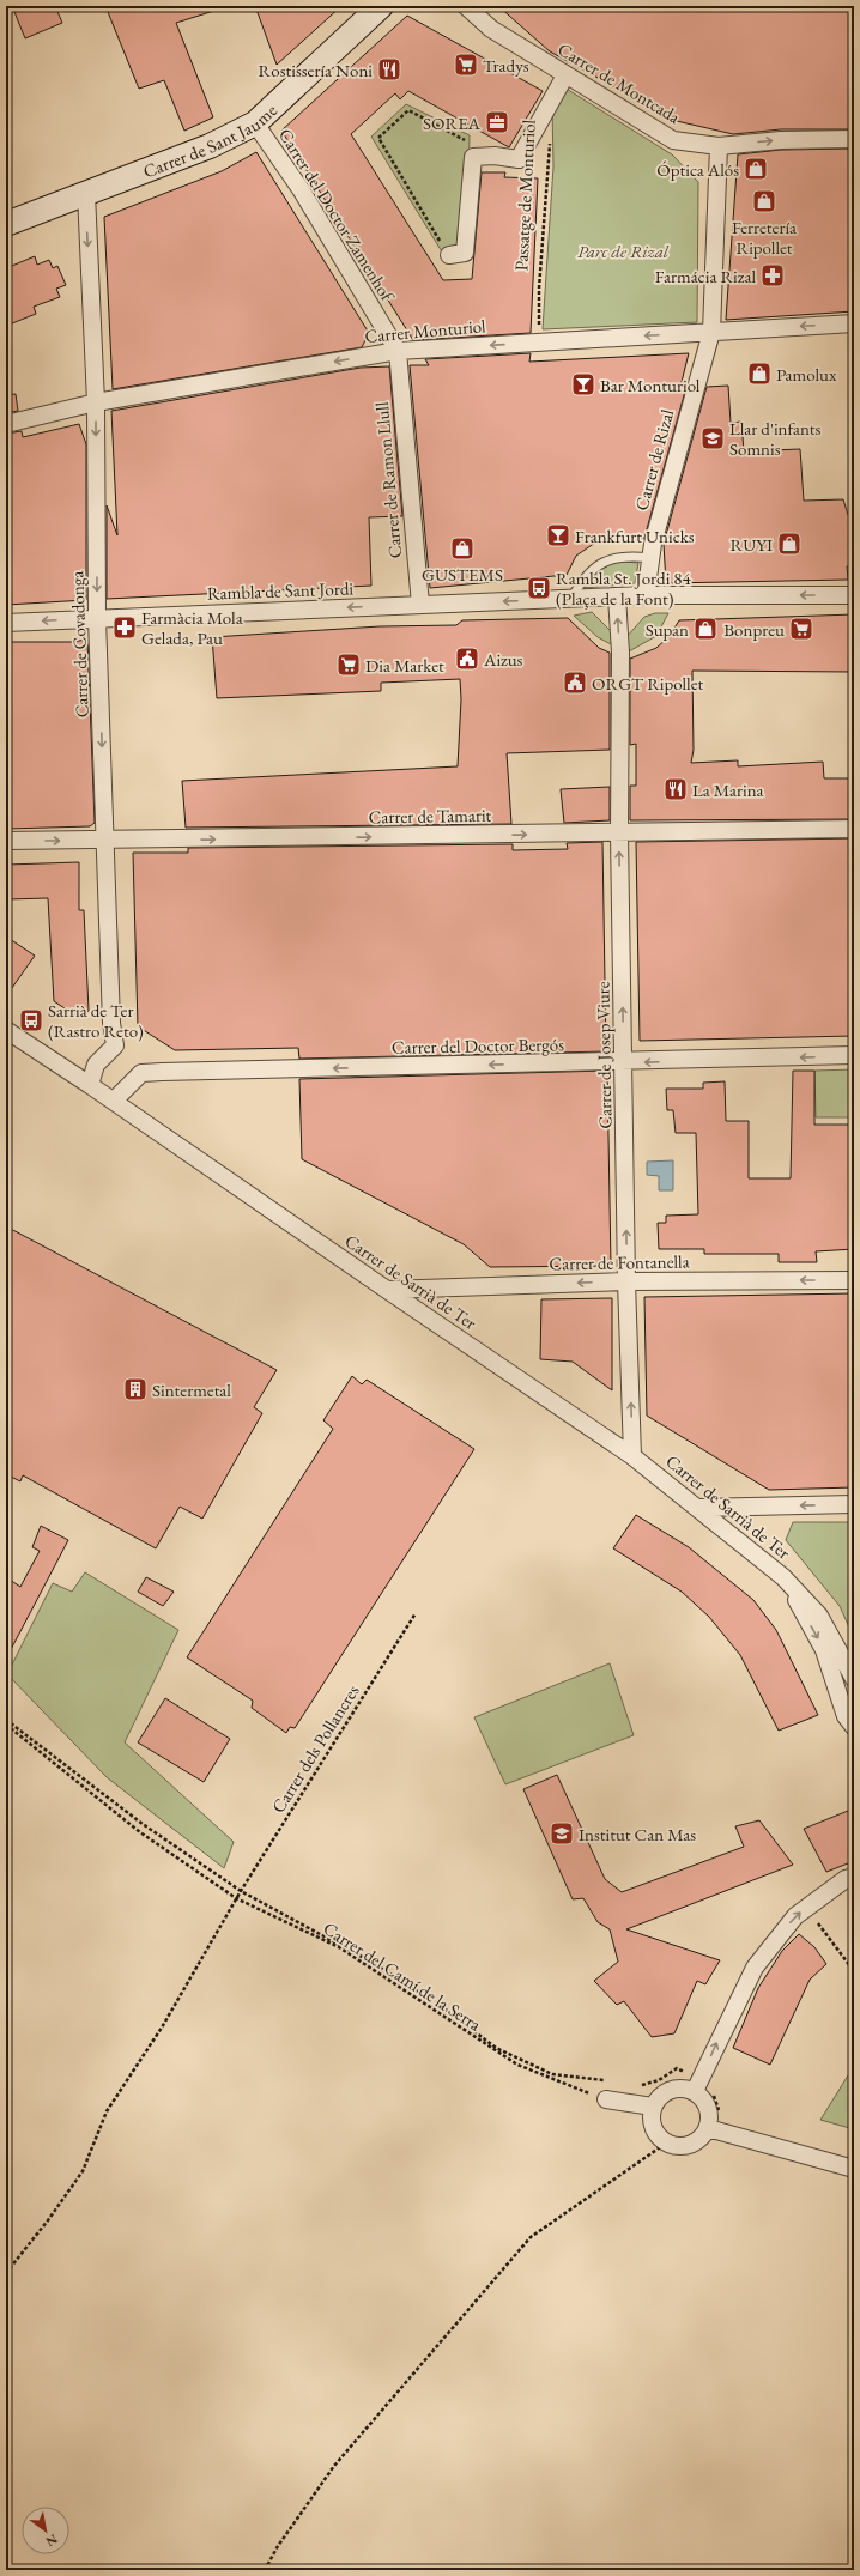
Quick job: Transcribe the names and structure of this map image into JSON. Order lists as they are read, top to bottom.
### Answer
{
  "streets": {
    "street": [
      "Carrer de Montcada",
      "Carrer de Sant Jaume",
      "Passatge de Monturiol",
      "Carrer del Doctor Zamenhof",
      "Carrer Monturiol",
      "Carrer de Rizal",
      "Carrer de Ramon Llull",
      "Rambla de Sant Jordi",
      "Carrer de Covadonga",
      "Carrer de Tamarit",
      "Carrer del Doctor Bergós",
      "Carrer de Josep Viure",
      "Carrer de Fontanella",
      "Carrer de Sarrià de Ter"
    ],
    "path": ["Carrer dels Pollancres", "Carrer del Camí de la Serra"]
  },
  "crossings": [
    ["Carrer de Montcada", "Passatge de Monturiol"],
    ["Carrer de Montcada", "Carrer de Rizal"],
    ["Carrer de Sant Jaume", "Carrer del Doctor Zamenhof"],
    ["Carrer de Sant Jaume", "Carrer de Covadonga"],
    ["Passatge de Monturiol", "Carrer Monturiol"],
    ["Carrer del Doctor Zamenhof", "Carrer Monturiol"],
    ["Carrer del Doctor Zamenhof", "Carrer de Ramon Llull"],
    ["Carrer Monturiol", "Carrer de Rizal"],
    ["Carrer Monturiol", "Carrer de Ramon Llull"],
    ["Carrer Monturiol", "Carrer de Covadonga"],
    ["Carrer de Rizal", "Rambla de Sant Jordi"],
    ["Carrer de Ramon Llull", "Rambla de Sant Jordi"],
    ["Rambla de Sant Jordi", "Carrer de Covadonga"],
    ["Rambla de Sant Jordi", "Carrer de Josep Viure"],
    ["Carrer de Covadonga", "Carrer de Tamarit"],
    ["Carrer de Covadonga", "Carrer de Sarrià de Ter"],
    ["Carrer de Tamarit", "Carrer de Josep Viure"],
    ["Carrer del Doctor Bergós", "Carrer de Josep Viure"],
    ["Carrer del Doctor Bergós", "Carrer de Sarrià de Ter"],
    ["Carrer de Josep Viure", "Carrer de Fontanella"],
    ["Carrer de Josep Viure", "Carrer de Sarrià de Ter"],
    ["Carrer de Fontanella", "Carrer de Sarrià de Ter"],
    ["Carrer dels Pollancres", "Carrer del Camí de la Serra"]
  ],
  "one_way": [
    "Carrer Monturiol",
    "Rambla de Sant Jordi",
    "Carrer de Covadonga",
    "Carrer de Tamarit",
    "Carrer del Doctor Bergós",
    "Carrer de Josep Viure",
    "Carrer de Fontanella"
  ],
  "parks": ["Parc de Rizal"],
  "places": {
    "supermarket": ["Tradys", "Bonpreu", "Dia Market"],
    "restaurant": ["Rostissería Noni", "La Marina"],
    "office": ["SOREA"],
    "shop": [
      "Óptica Alós",
      "Ferretería Ripollet",
      "Pamolux",
      "RUYI",
      "GUSTEMS",
      "Supan"
    ],
    "pharmacy": ["Farmácia Rizal", "Farmàcia Mola Gelada, Pau"],
    "bar": ["Bar Monturiol", "Frankfurt Unicks"],
    "school or university": ["Llar d'infants Somnis", "Institut Can Mas"],
    "bus stop": ["Rambla St. Jordi 84 (Plaça de la Font)", "Sarrià de Ter (Rastro Reto)"],
    "public building": ["Aizus", "ORGT Ripollet"],
    "building": ["Sintermetal"]
  },
  "north": "bottom right"
}
